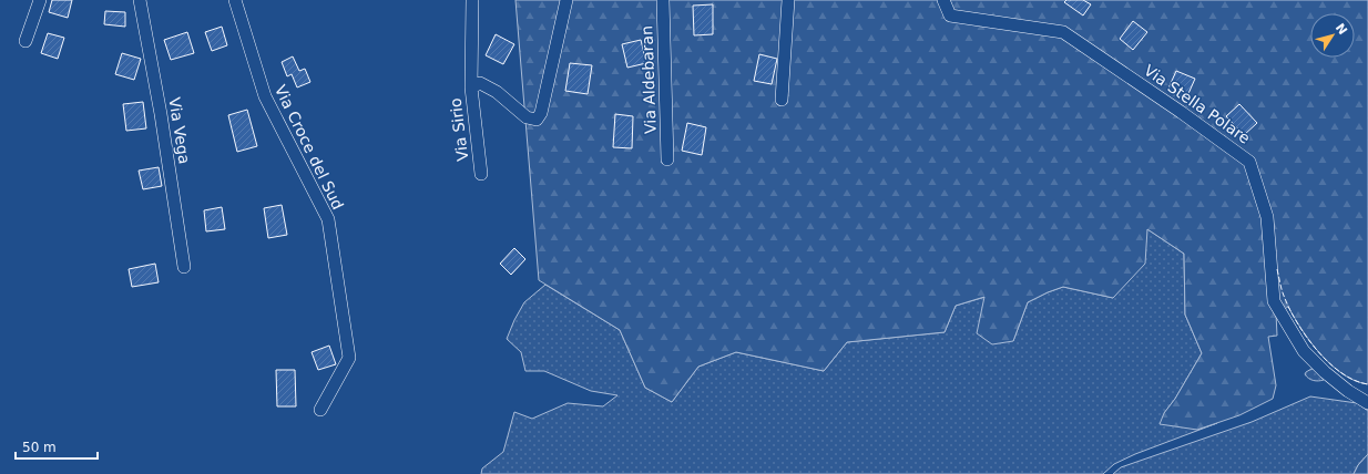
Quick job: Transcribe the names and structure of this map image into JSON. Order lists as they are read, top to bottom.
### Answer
{
  "streets": {
    "street": [
      "Via Aldebaran",
      "Via Stella Polare",
      "Via Sirio",
      "Via Vega",
      "Via Croce del Sud"
    ]
  },
  "scale_bar": "50 m",
  "north": "top right"
}
